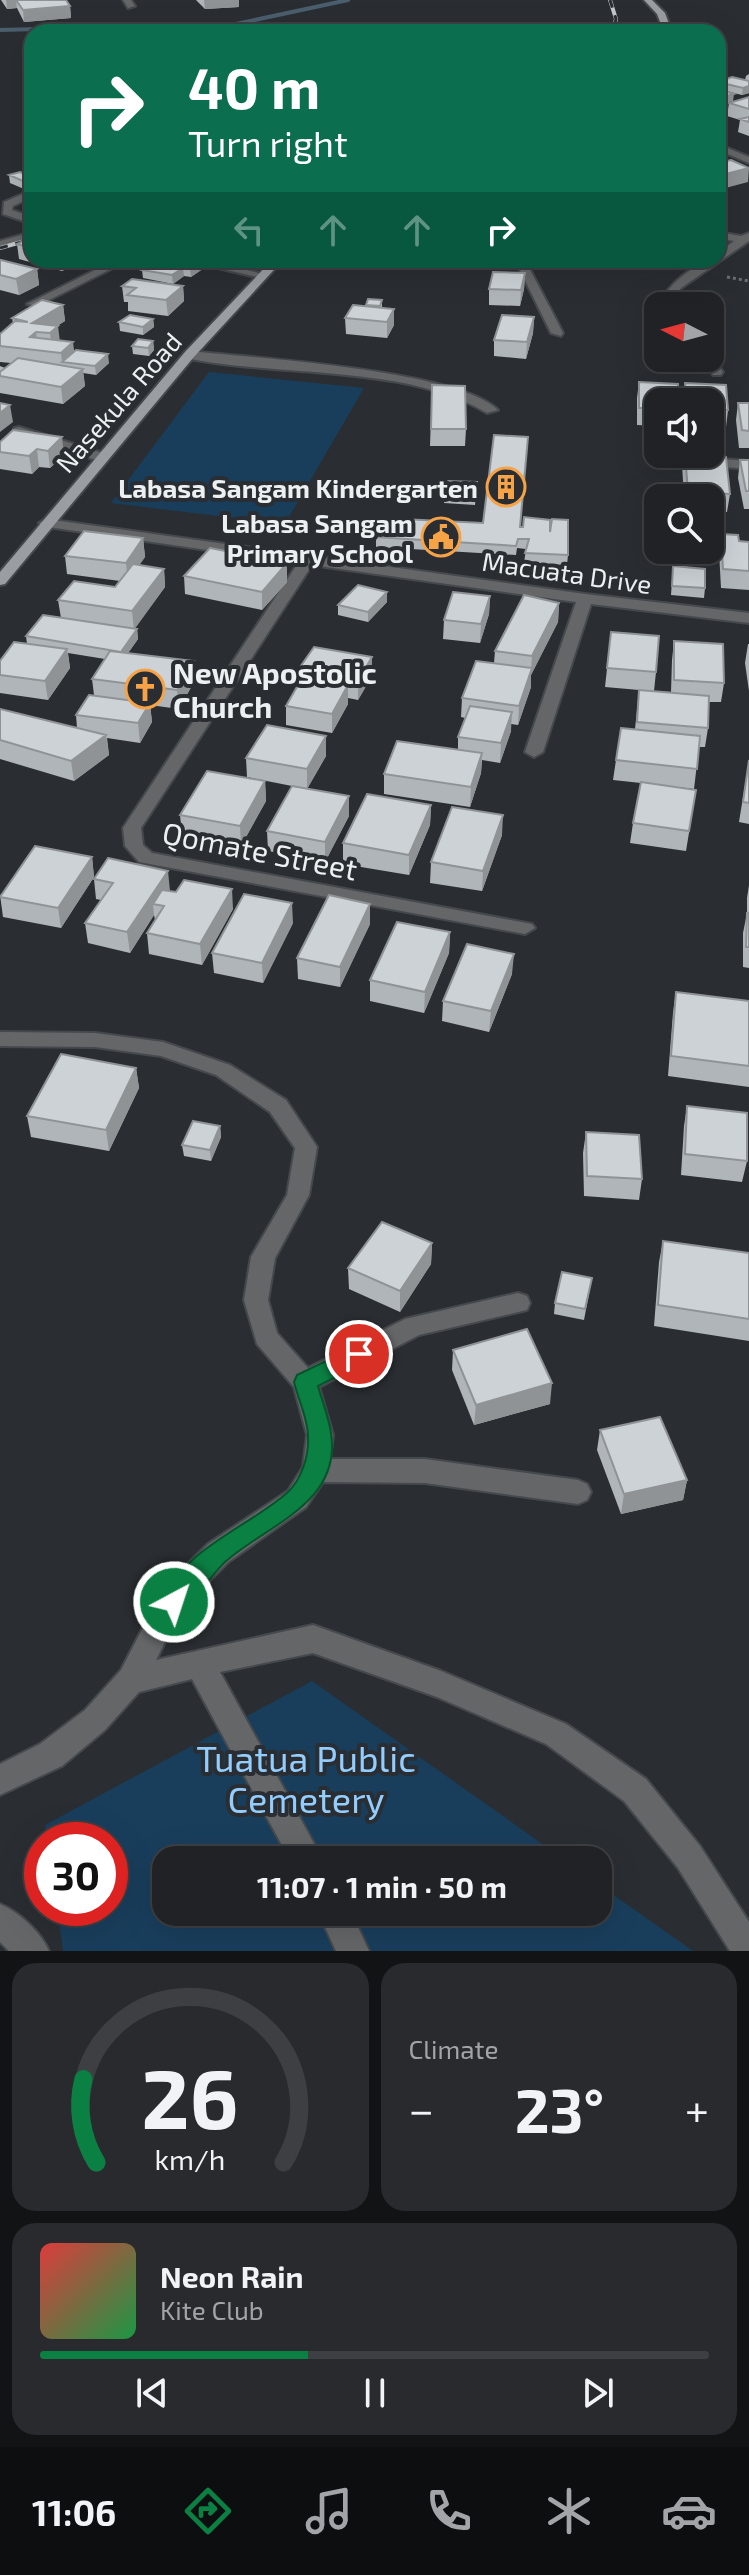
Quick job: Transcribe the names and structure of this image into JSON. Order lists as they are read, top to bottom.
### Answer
{
  "streets": {
    "main road": ["Nasekula Road"],
    "street": ["Macuata Drive", "Qomate Street"]
  },
  "crossings": [
    ["Nasekula Road", "Macuata Drive"],
    ["Macuata Drive", "Qomate Street"]
  ],
  "parks": ["Tuatua Public Cemetery"],
  "places": {
    "building": ["Labasa Sangam Kindergarten"],
    "public building": ["Labasa Sangam Primary School"],
    "church": ["New Apostolic Church"]
  },
  "north": "left",
  "page": {
    "turn": ["40 m", "Turn right"],
    "limit": "30",
    "trip": "11:07 · 1 min · 50 m",
    "tile": "Climate",
    "heat": ["−", "23°", "+"],
    "song": ["Neon Rain", "Kite Club"],
    "tabs": "11:06",
    "gauge": ["26", "km/h"]
  }
}
